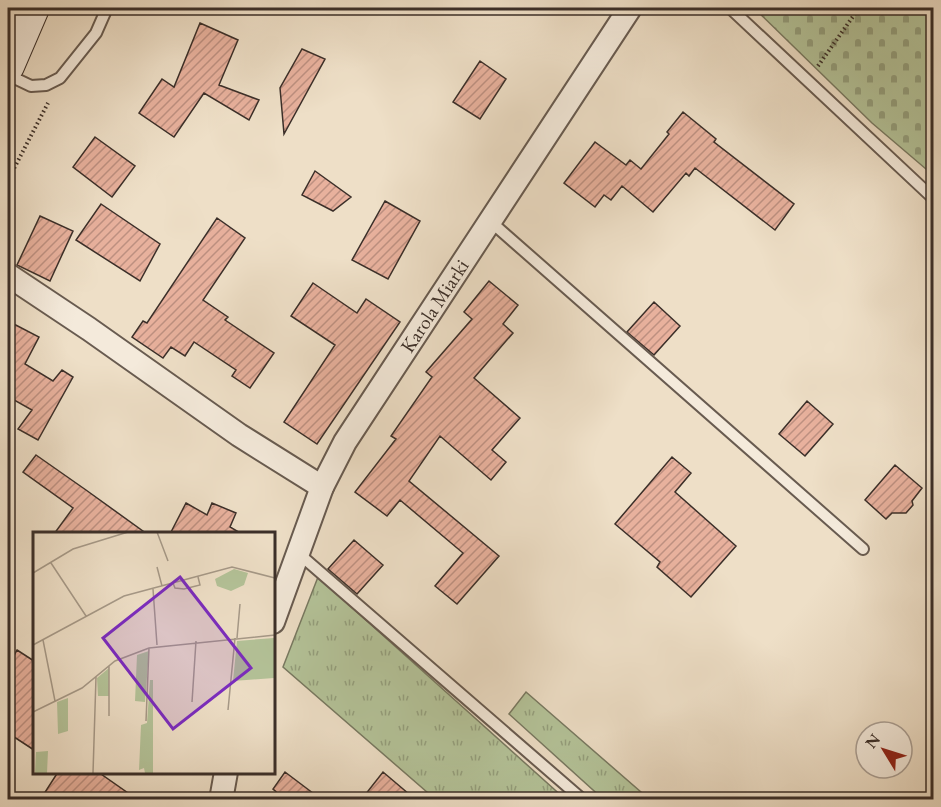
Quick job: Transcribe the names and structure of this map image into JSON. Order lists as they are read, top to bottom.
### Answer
{
  "streets": {
    "street": ["Karola Miarki"]
  },
  "north": "top left"
}
